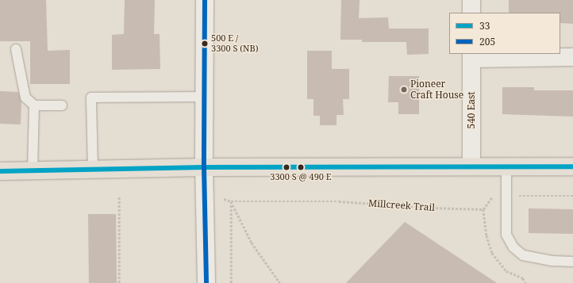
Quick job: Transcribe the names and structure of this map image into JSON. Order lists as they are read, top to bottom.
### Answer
{
  "streets": {
    "street": ["540 East"],
    "path": ["Millcreek Trail"]
  },
  "places": ["500 E / 3300 S (NB)", "Pioneer Craft House", "3300 S @ 490 E"],
  "lines": ["transit line 205", "transit line 33"],
  "legend": ["33", "205"]
}
